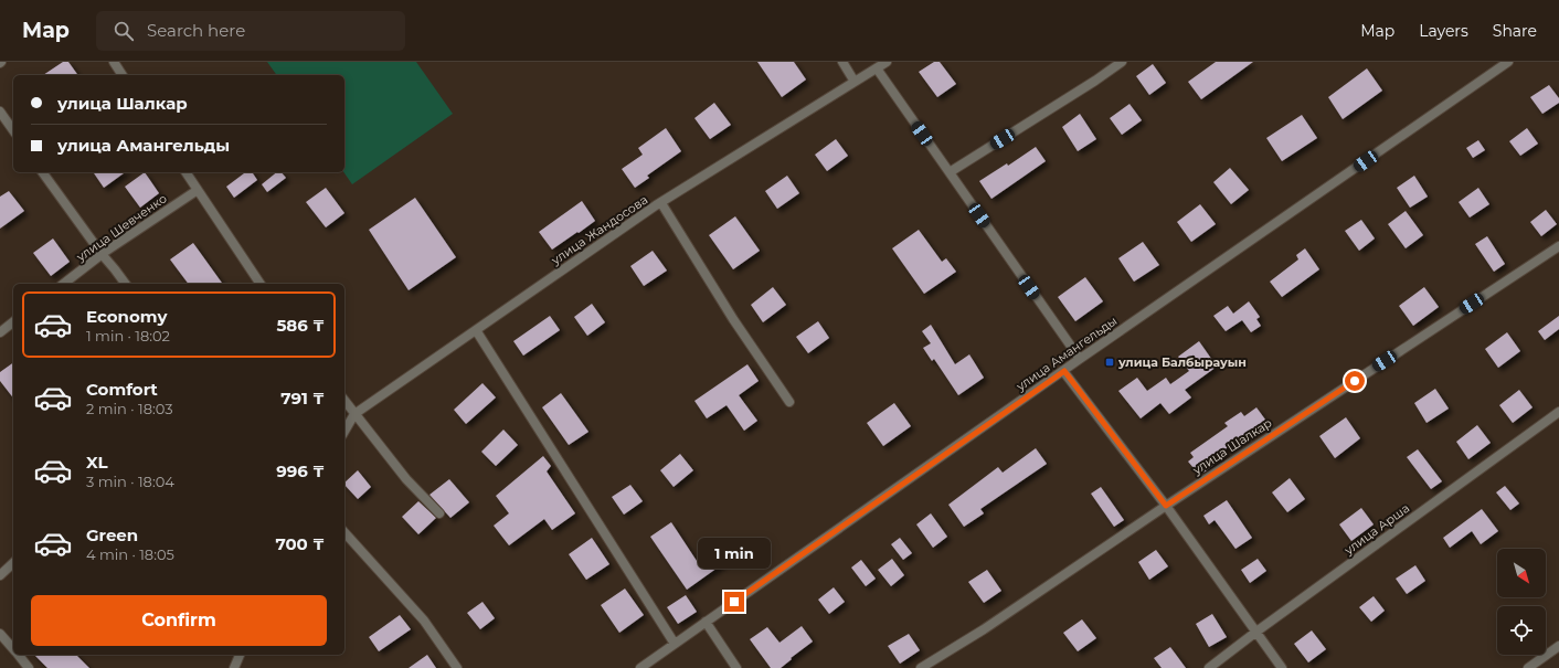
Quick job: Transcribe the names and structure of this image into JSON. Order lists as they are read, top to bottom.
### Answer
{
  "streets": {
    "street": [
      "улица Шевченко",
      "улица Жандосова",
      "улица Амангельды",
      "улица Шалкар",
      "улица Арша"
    ]
  },
  "places": {
    "transit": ["улица Балбырауын"]
  },
  "north": "bottom right",
  "page": {
    "header": "Map",
    "search": "Search here",
    "nav": ["Map", "Layers", "Share"],
    "banner": ["улица Шалкар", "улица Амангельды"],
    "list": [
      {
        "name": "Economy",
        "note": "1 min · 18:02",
        "value": "586 ₸"
      },
      {
        "name": "Comfort",
        "note": "2 min · 18:03",
        "value": "791 ₸"
      },
      {
        "name": "XL",
        "note": "3 min · 18:04",
        "value": "996 ₸"
      },
      {
        "name": "Green",
        "note": "4 min · 18:05",
        "value": "700 ₸"
      }
    ],
    "bubble": "1 min",
    "buttons": "Confirm"
  }
}
